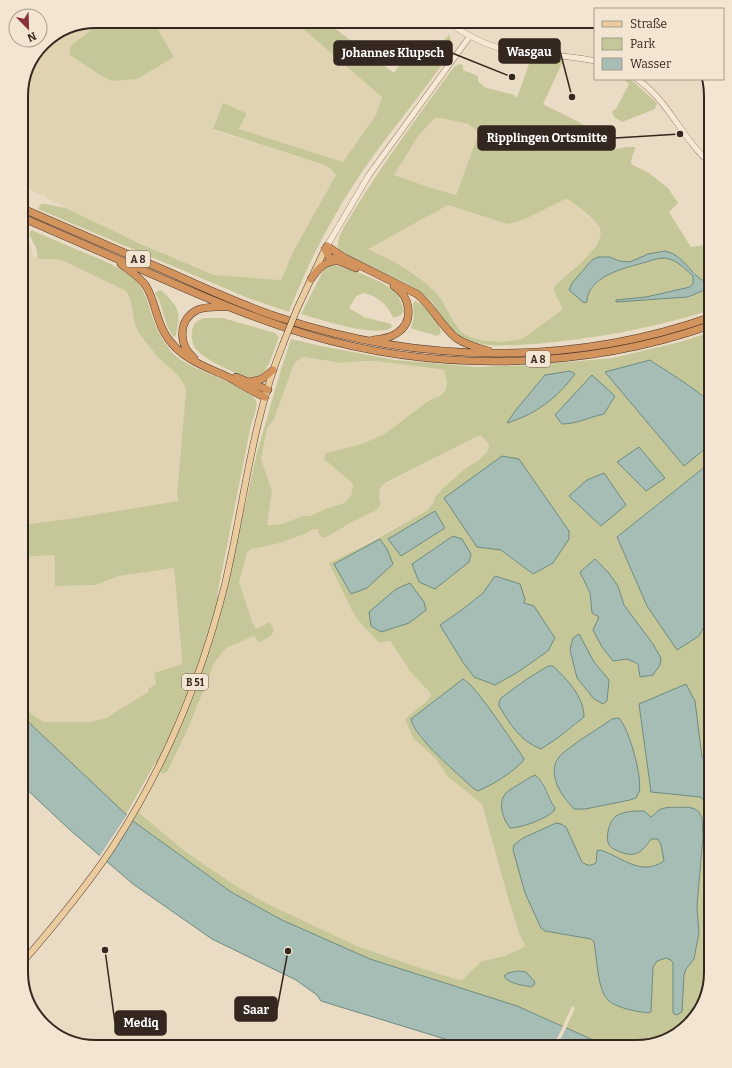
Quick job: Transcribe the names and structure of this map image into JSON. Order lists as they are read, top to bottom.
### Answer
{
  "streets": {
    "highway": ["A 8"],
    "main road": ["B 51"]
  },
  "places": [
    "Johannes Klupsch",
    "Wasgau",
    "Ripplingen Ortsmitte",
    "Mediq",
    "Saar"
  ],
  "legend": ["Straße", "Park", "Wasser"],
  "north": "bottom right"
}
